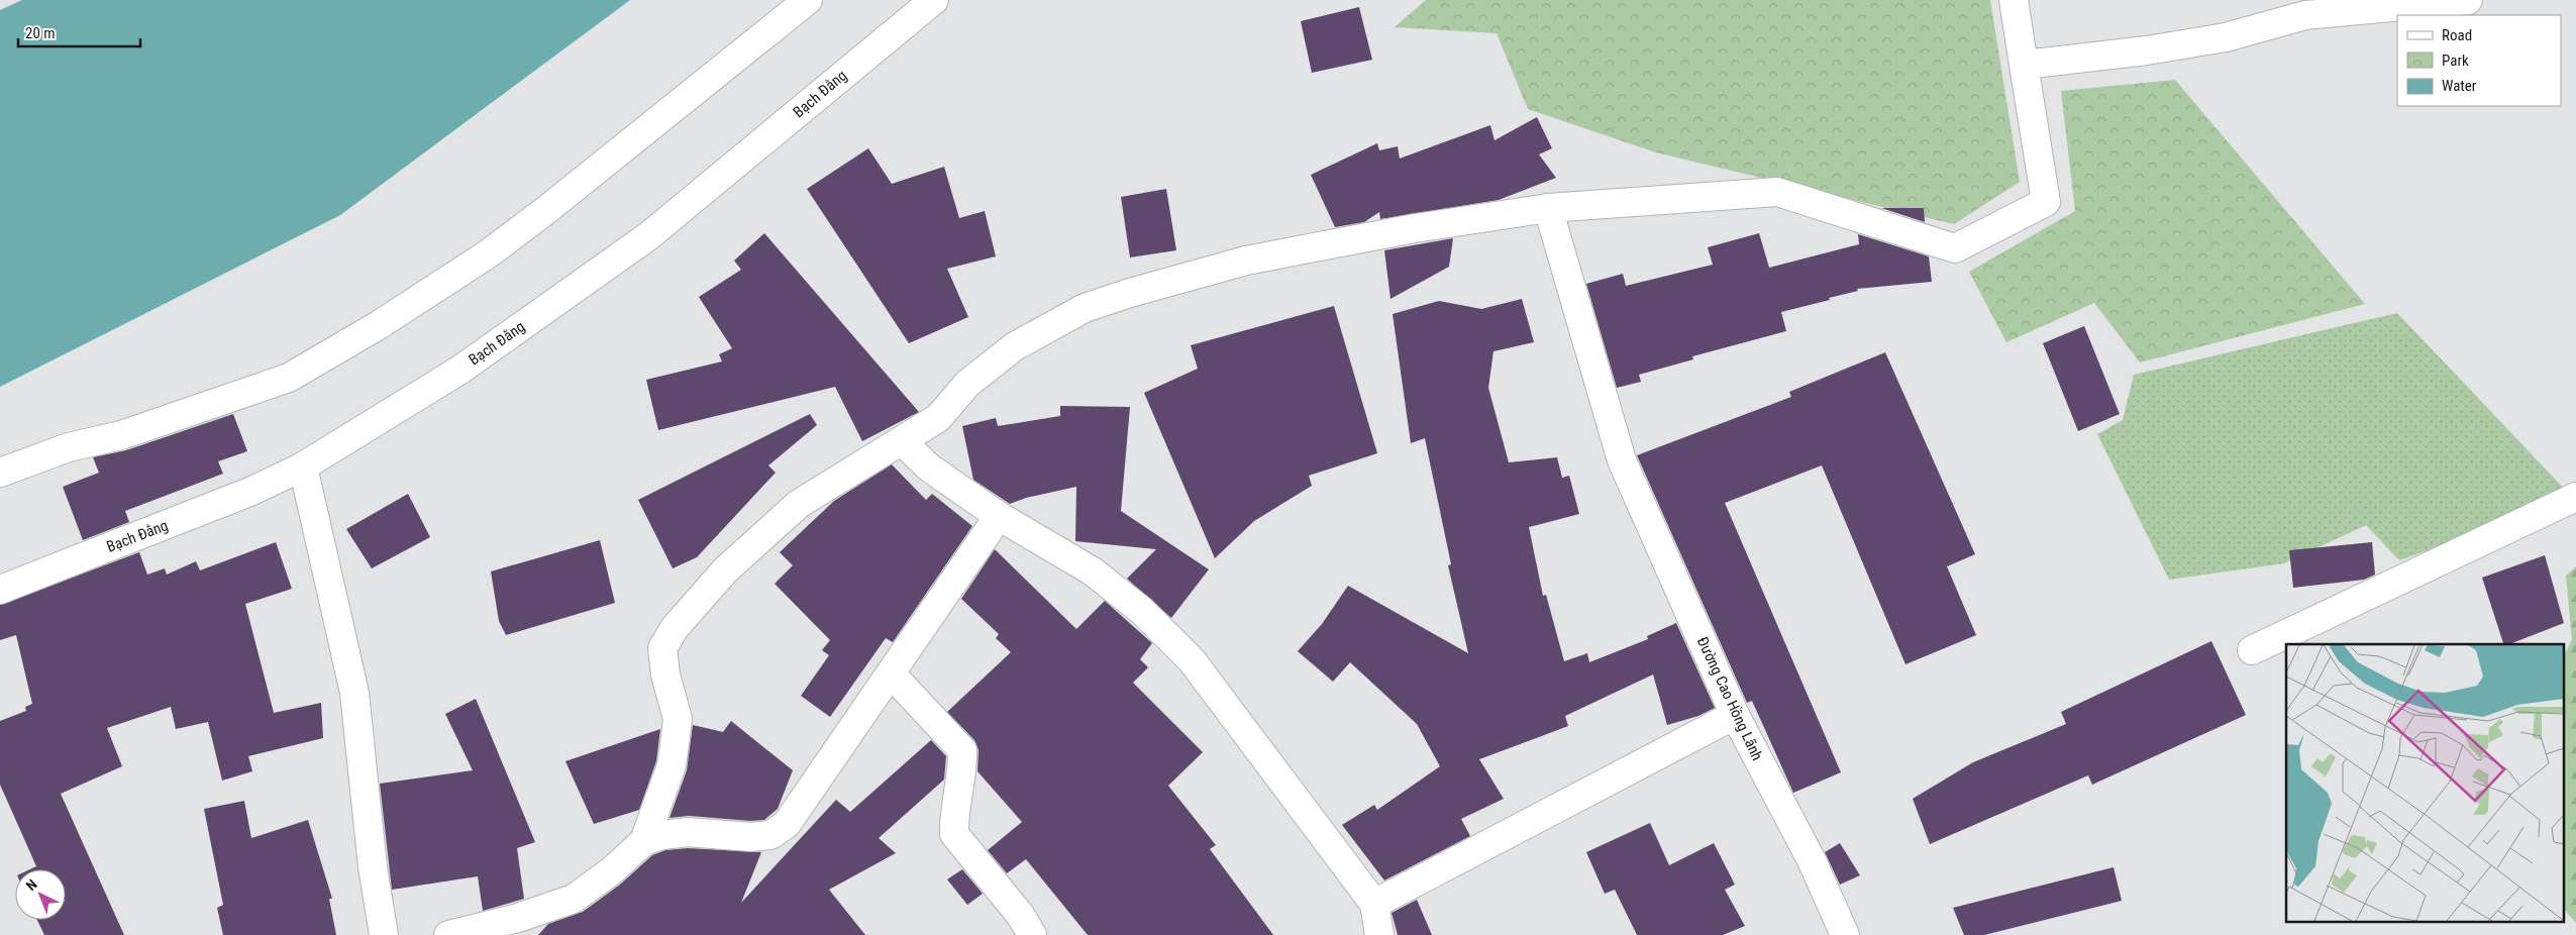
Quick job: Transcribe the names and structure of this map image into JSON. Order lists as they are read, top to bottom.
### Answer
{
  "streets": {
    "street": ["Bạch Đằng", "Đường Cao Hồng Lãnh"]
  },
  "legend": ["Road", "Park", "Water"],
  "scale_bar": "20 m",
  "north": "top left"
}
